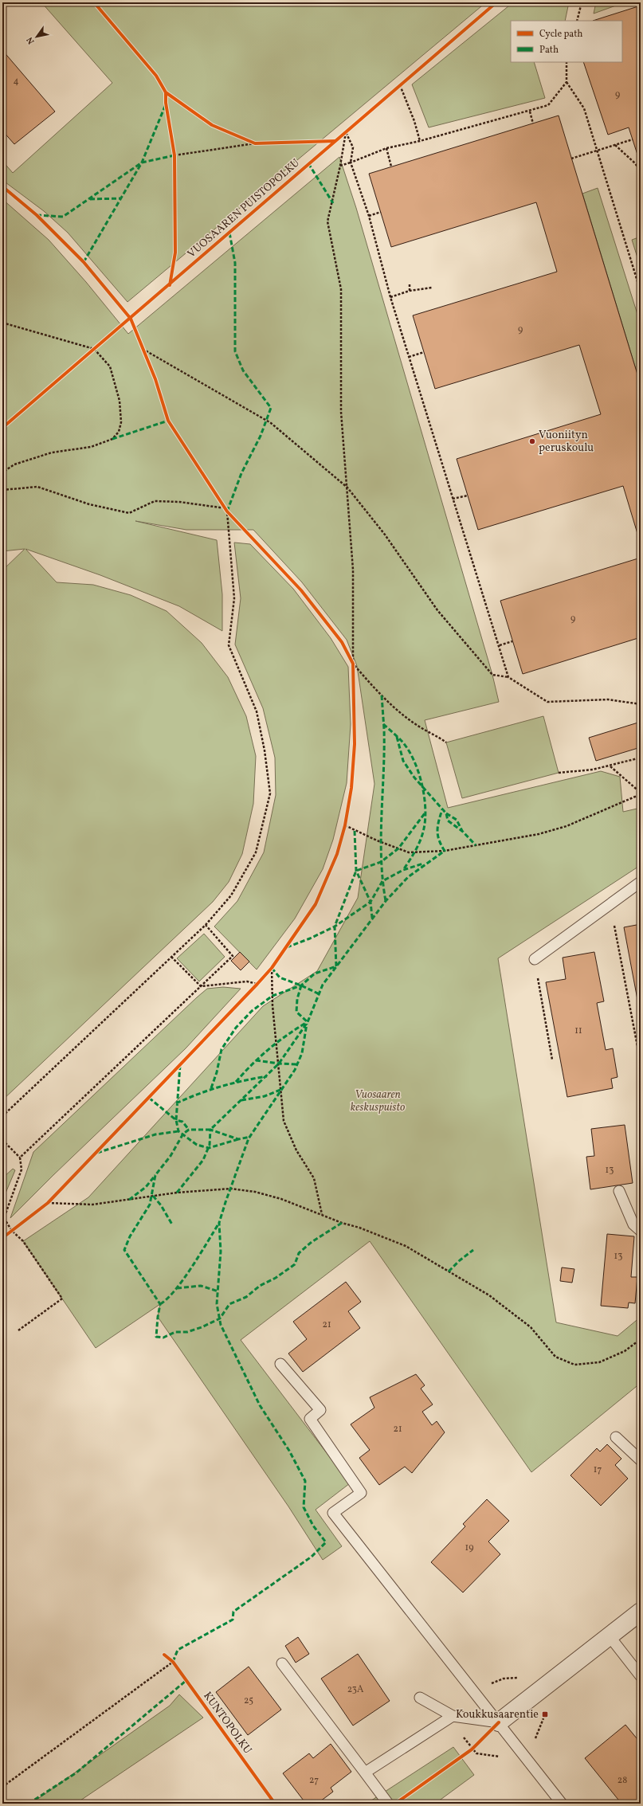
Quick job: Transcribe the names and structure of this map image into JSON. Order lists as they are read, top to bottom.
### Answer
{
  "streets": {
    "cycle path": ["VUOSAAREN PUISTOPOLKU", "KUNTOPOLKU"]
  },
  "parks": ["Vuosaaren keskuspuisto"],
  "places": {
    "other": ["Vuoniityn peruskoulu"],
    "transit": ["Koukkusaarentie"]
  },
  "house_numbers": [
    "4",
    "9",
    "9",
    "9",
    "11",
    "13",
    "13",
    "21",
    "21",
    "17",
    "19",
    "23A",
    "25",
    "27",
    "28"
  ],
  "legend": ["Cycle path", "Path"],
  "north": "bottom left"
}
